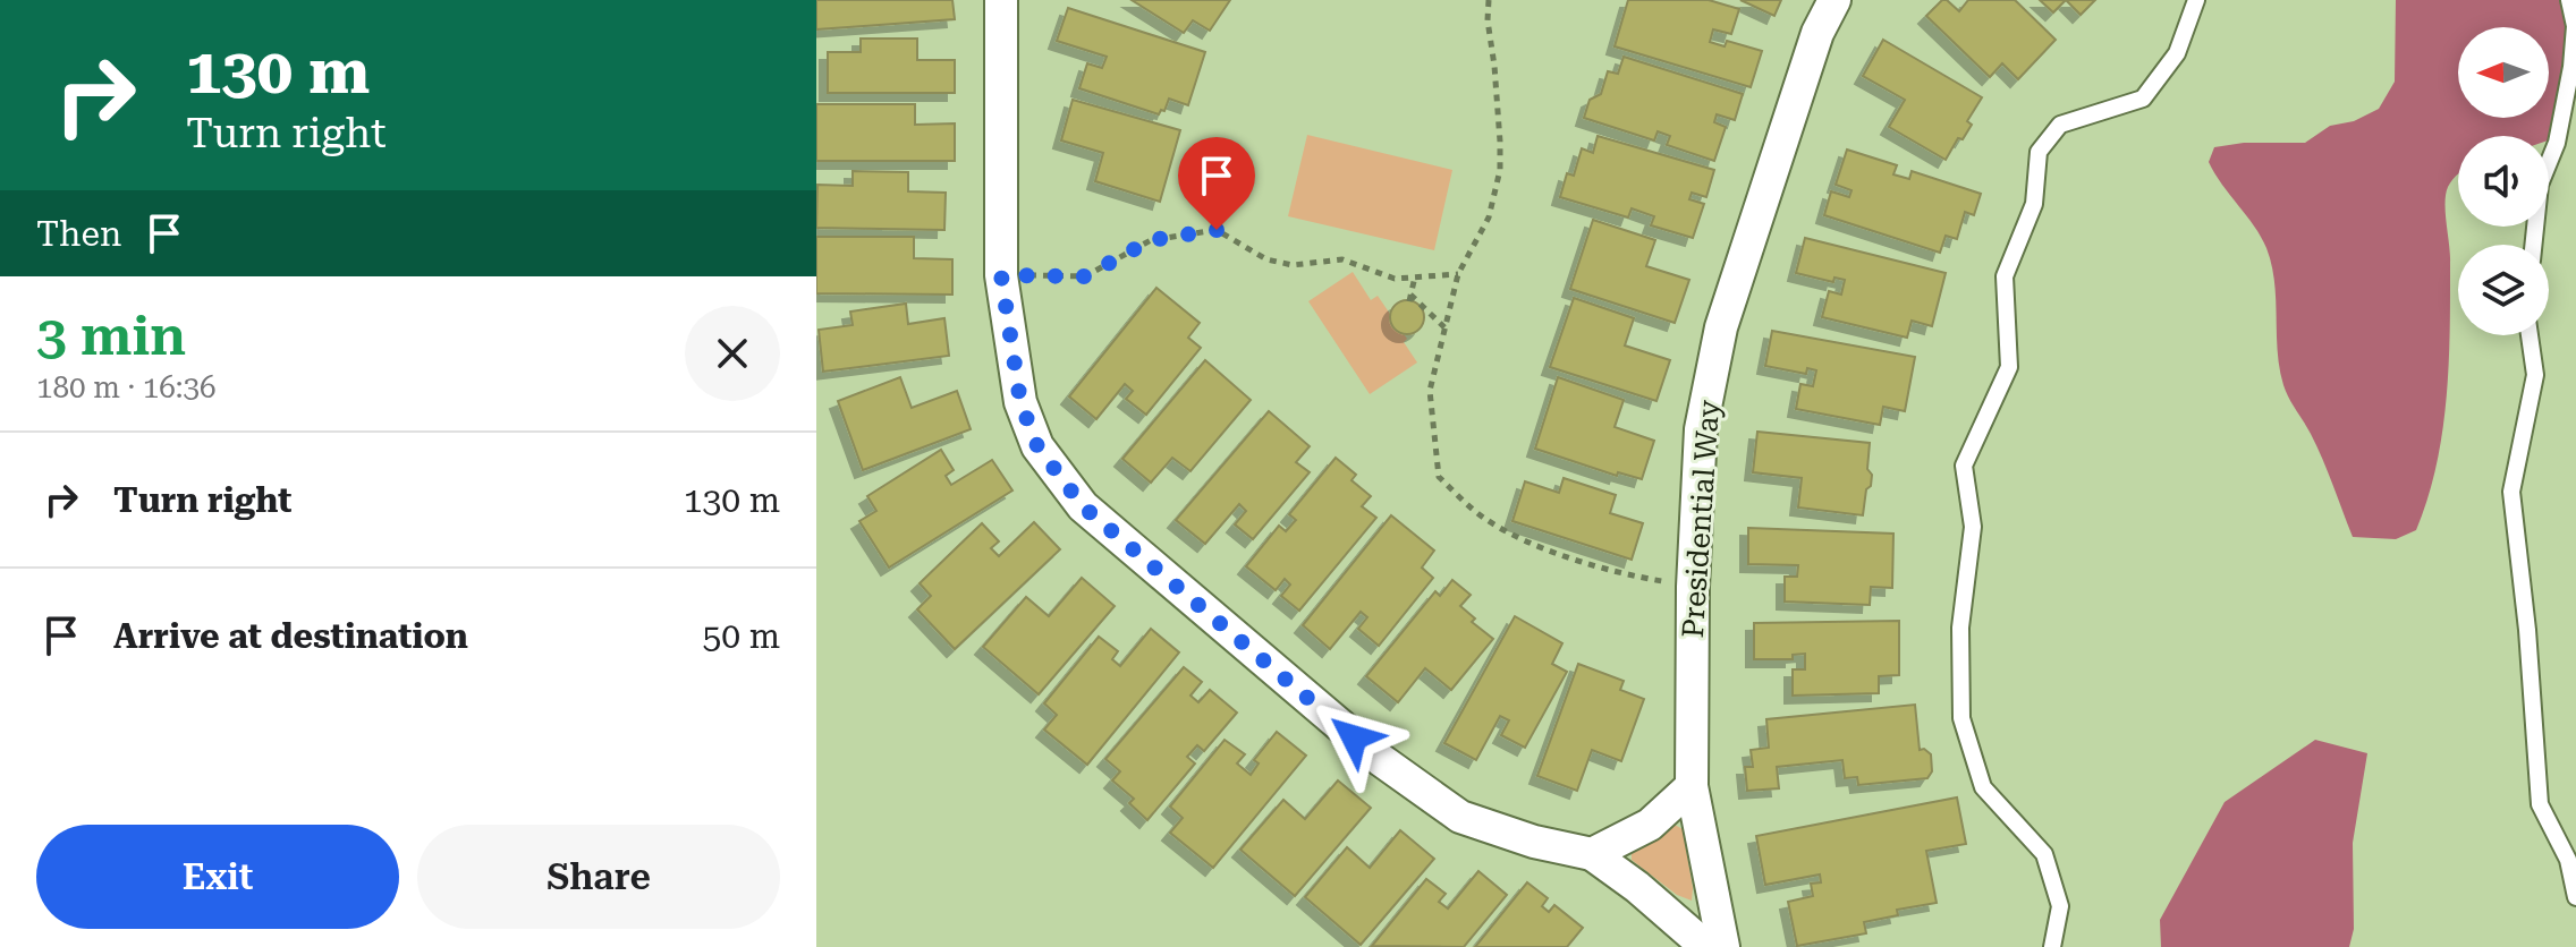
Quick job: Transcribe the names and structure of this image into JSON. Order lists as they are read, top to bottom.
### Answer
{
  "streets": {
    "street": ["Presidential Way"]
  },
  "north": "left",
  "page": {
    "turn": ["130 m", "Turn right"],
    "then": "Then",
    "heading": ["3 min", "180 m · 16:36"],
    "list": [
      {
        "name": "Turn right",
        "value": "130 m"
      },
      {
        "name": "Arrive at destination",
        "value": "50 m"
      }
    ],
    "buttons": ["Exit", "Share"]
  }
}
